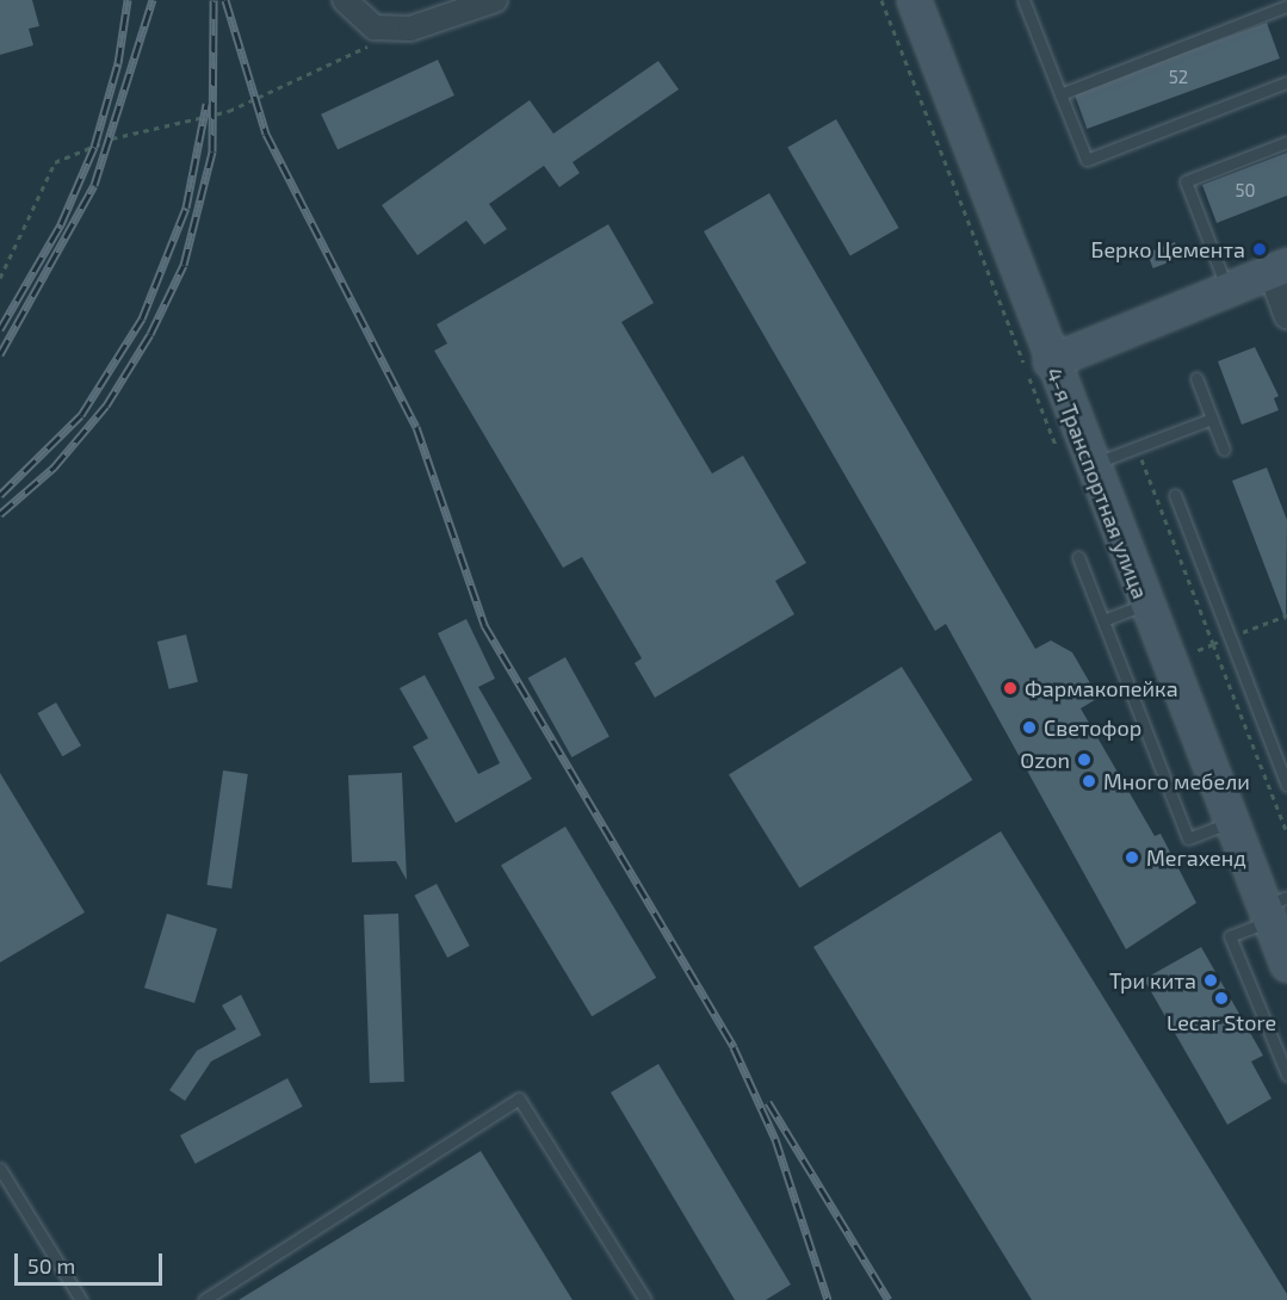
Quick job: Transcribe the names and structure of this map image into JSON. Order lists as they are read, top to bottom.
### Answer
{
  "streets": {
    "main road": ["4-я Транспортная улица"]
  },
  "places": [
    "Берко Цемента",
    "Фармакопейка",
    "Светофор",
    "Ozon",
    "Много мебели",
    "Мегахенд",
    "Три кита",
    "Lecar Store"
  ],
  "house_numbers": ["52", "50"],
  "scale_bar": "50 m"
}
